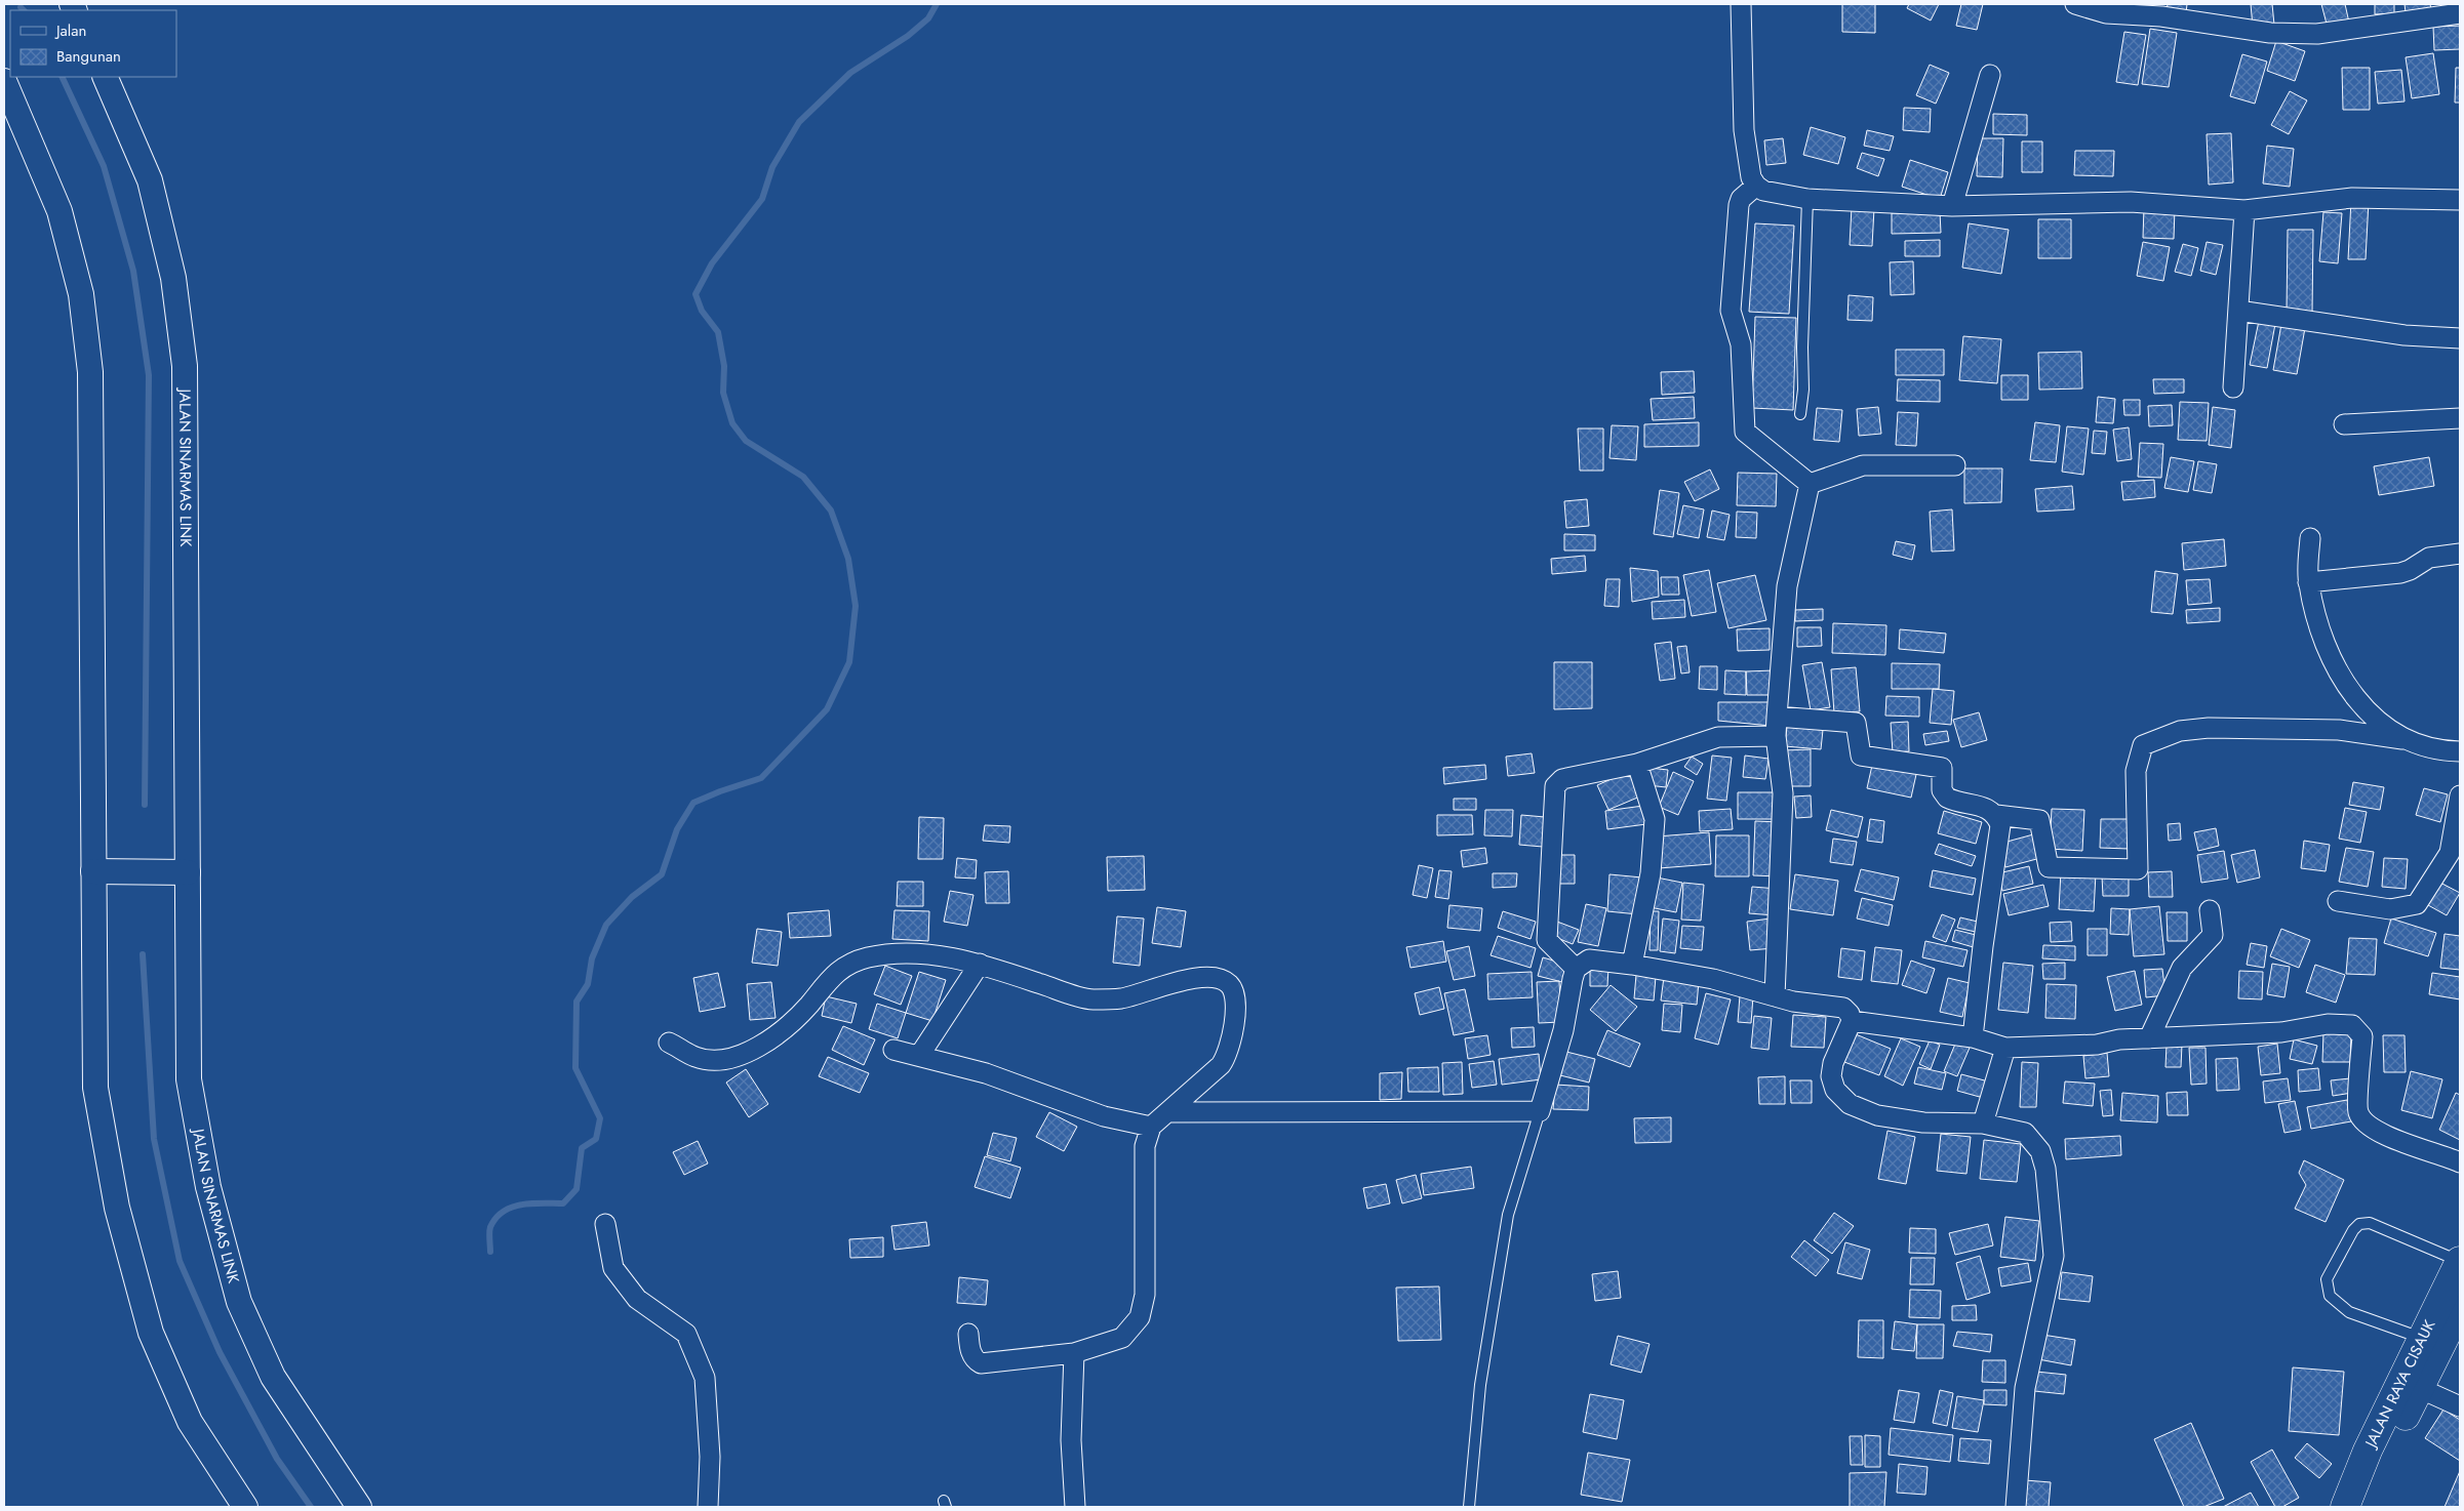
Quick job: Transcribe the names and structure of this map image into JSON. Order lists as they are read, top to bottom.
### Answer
{
  "streets": {
    "main road": ["JALAN RAYA CISAUK"],
    "street": ["JALAN SINARMAS LINK"]
  },
  "legend": ["Jalan", "Bangunan"]
}
